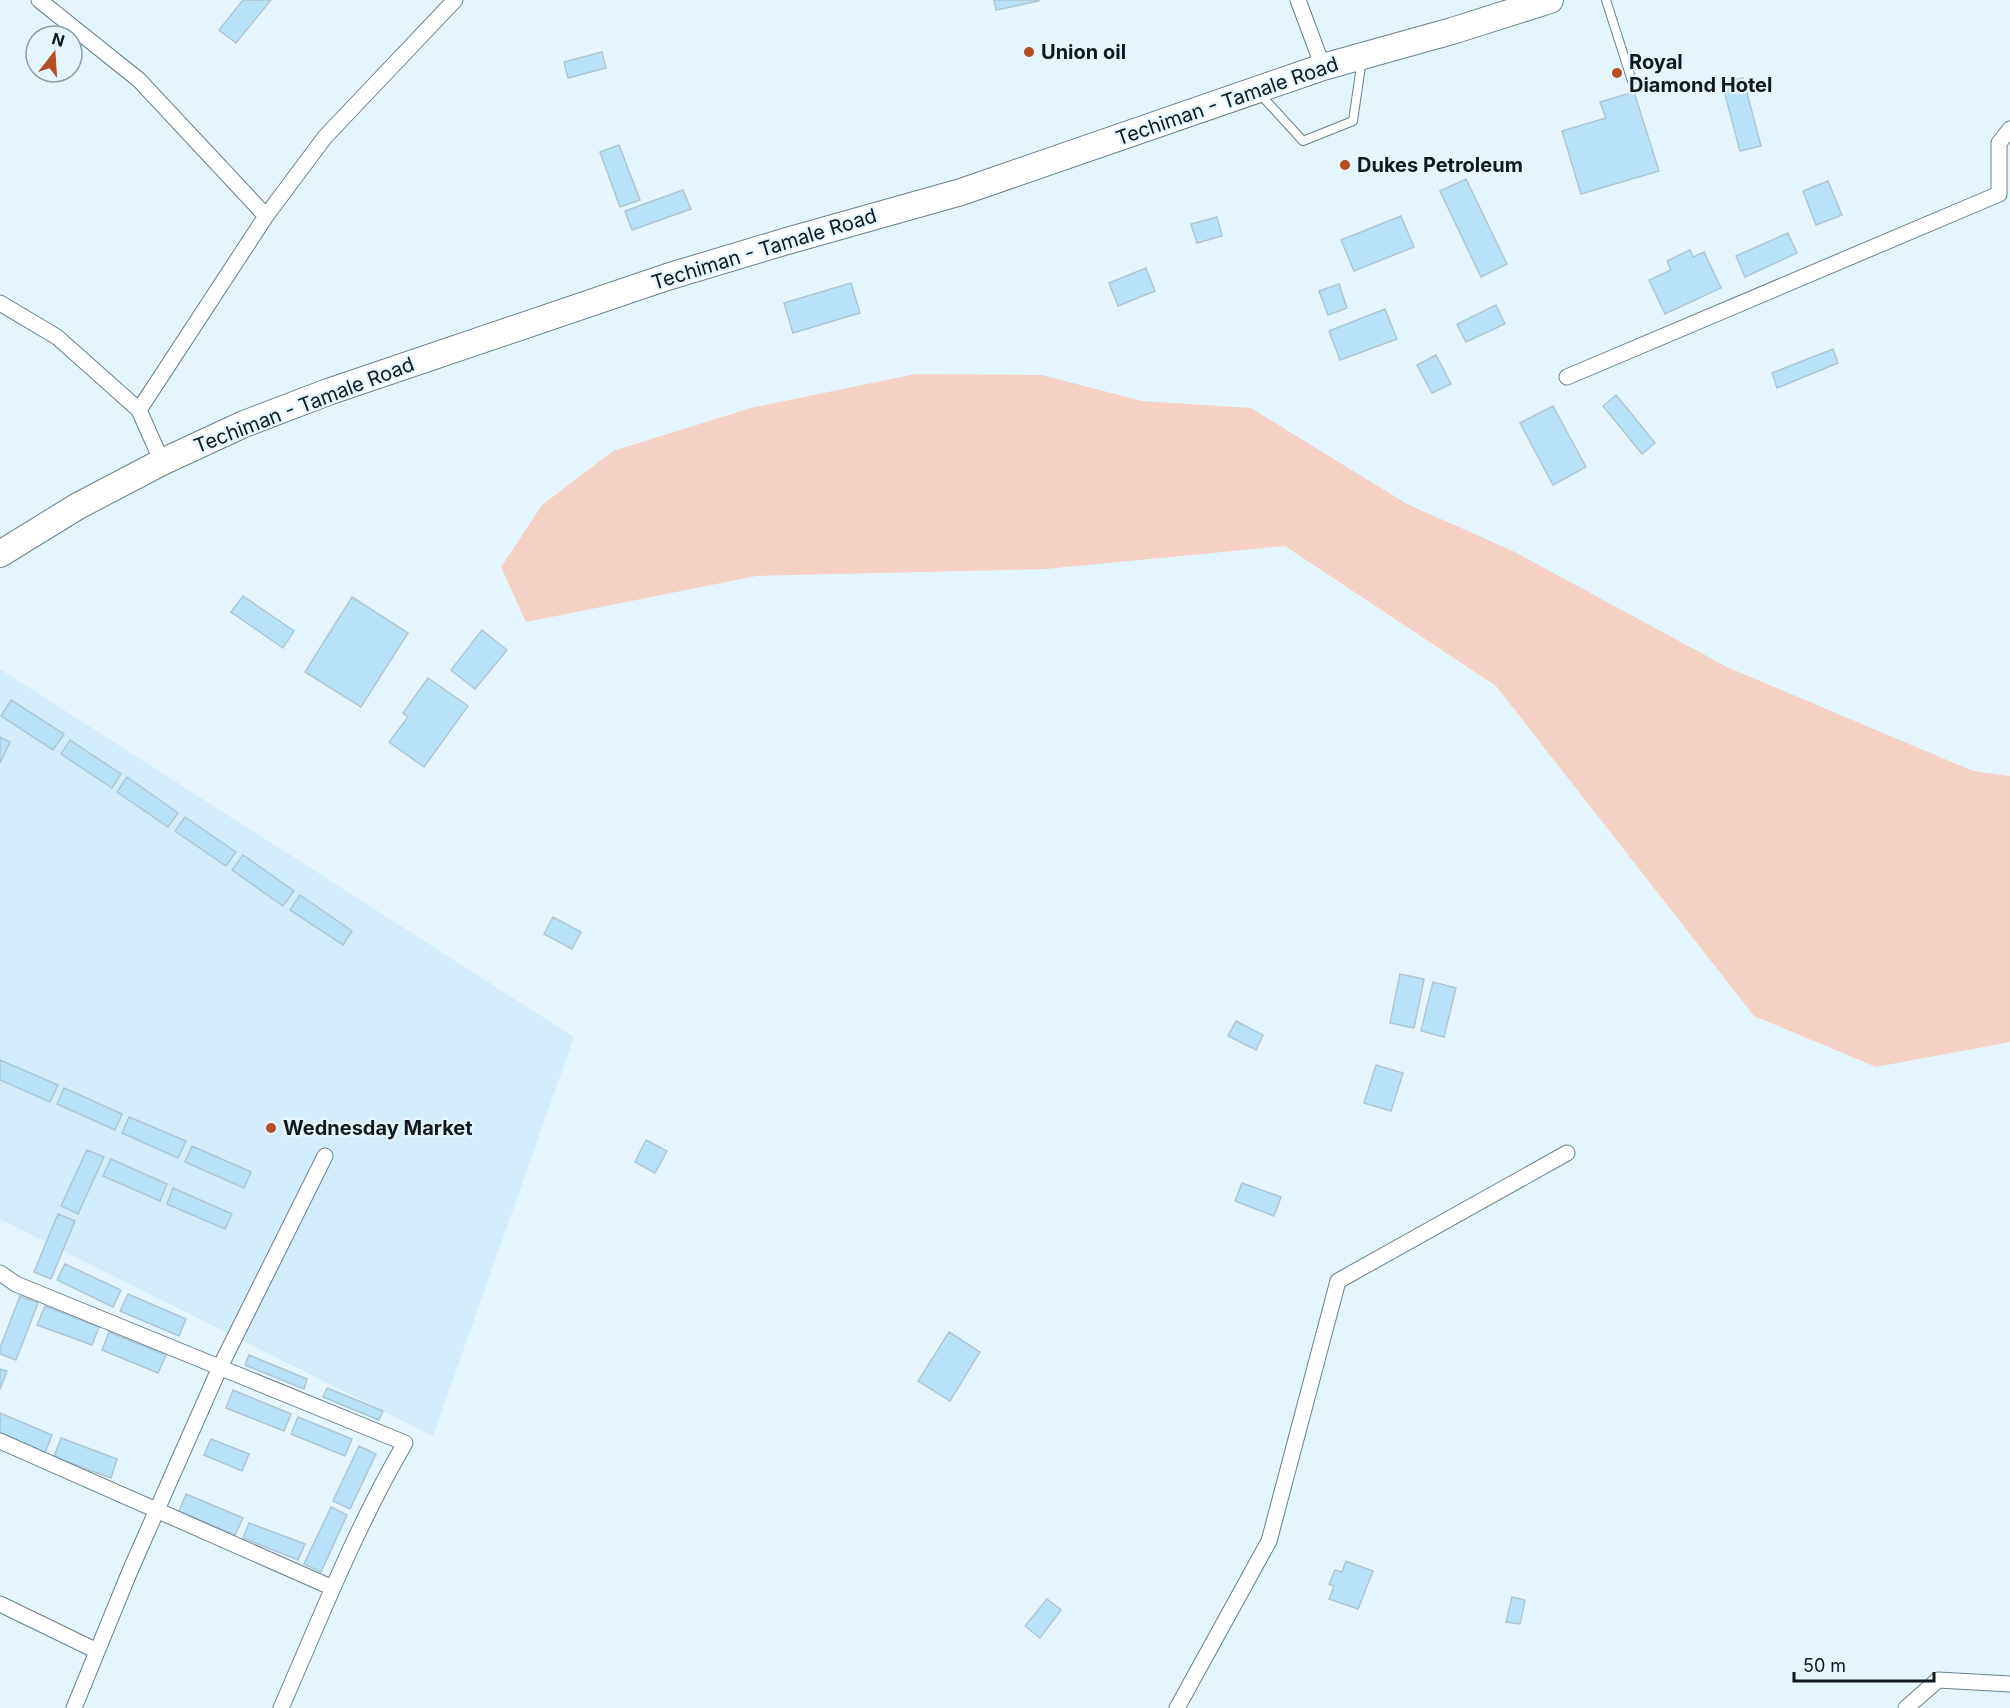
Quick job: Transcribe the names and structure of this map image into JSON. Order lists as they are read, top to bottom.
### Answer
{
  "streets": {
    "highway": ["Techiman - Tamale Road"]
  },
  "places": [
    "Union oil",
    "Royal Diamond Hotel",
    "Dukes Petroleum",
    "Wednesday Market"
  ],
  "scale_bar": "50 m",
  "north": "top"
}
